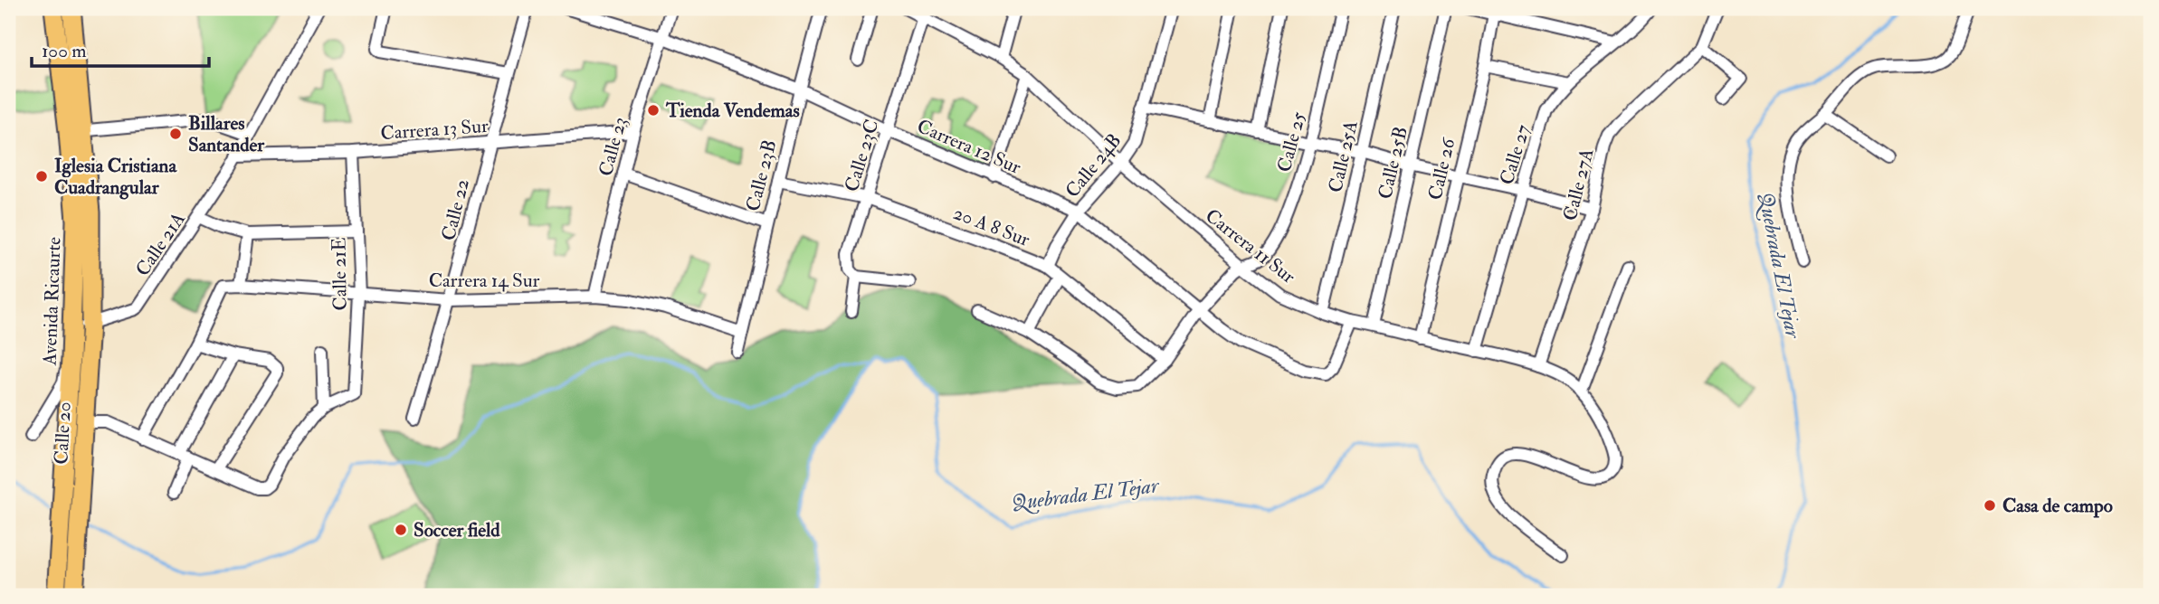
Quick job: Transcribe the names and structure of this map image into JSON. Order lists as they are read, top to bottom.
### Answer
{
  "streets": {
    "main road": ["Avenida Ricaurte", "Calle 20"],
    "street": [
      "Carrera 13 Sur",
      "Calle 25",
      "Calle 23",
      "Carrera 12 Sur",
      "Calle 27",
      "Calle 23C",
      "Calle 25A",
      "Calle 25B",
      "Calle 24B",
      "Calle 26",
      "Calle 23B",
      "Calle 27A",
      "Calle 22",
      "20 A 8 Sur",
      "Calle 21A",
      "Carrera 11 Sur",
      "Calle 21E",
      "Carrera 14 Sur"
    ]
  },
  "crossings": [
    ["Carrera 13 Sur", "Calle 23"],
    ["Carrera 13 Sur", "Calle 22"],
    ["Carrera 13 Sur", "Calle 21A"],
    ["Carrera 13 Sur", "Calle 21E"],
    ["Calle 25", "Carrera 11 Sur"],
    ["Calle 23", "Carrera 12 Sur"],
    ["Calle 23", "Carrera 14 Sur"],
    ["Carrera 12 Sur", "Calle 23C"],
    ["Carrera 12 Sur", "Calle 24B"],
    ["Carrera 12 Sur", "Calle 23B"],
    ["Carrera 12 Sur", "Carrera 11 Sur"],
    ["Calle 27", "Carrera 11 Sur"],
    ["Calle 23C", "20 A 8 Sur"],
    ["Calle 23C", "Carrera 11 Sur"],
    ["Calle 25A", "Carrera 11 Sur"],
    ["Calle 25B", "Carrera 11 Sur"],
    ["Calle 24B", "20 A 8 Sur"],
    ["Calle 24B", "Carrera 11 Sur"],
    ["Calle 26", "Carrera 11 Sur"],
    ["Calle 23B", "20 A 8 Sur"],
    ["Calle 23B", "Carrera 14 Sur"],
    ["Calle 27A", "Carrera 11 Sur"],
    ["Calle 22", "Carrera 14 Sur"],
    ["Calle 21A", "Avenida Ricaurte"],
    ["Calle 21A", "Calle 20"],
    ["Calle 21E", "Carrera 14 Sur"],
    ["Avenida Ricaurte", "Calle 20"]
  ],
  "water": ["Quebrada El Tejar"],
  "places": [
    "Tienda Vendemas",
    "Billares Santander",
    "Iglesia Cristiana Cuadrangular",
    "Casa de campo",
    "Soccer field"
  ],
  "scale_bar": "100 m"
}
